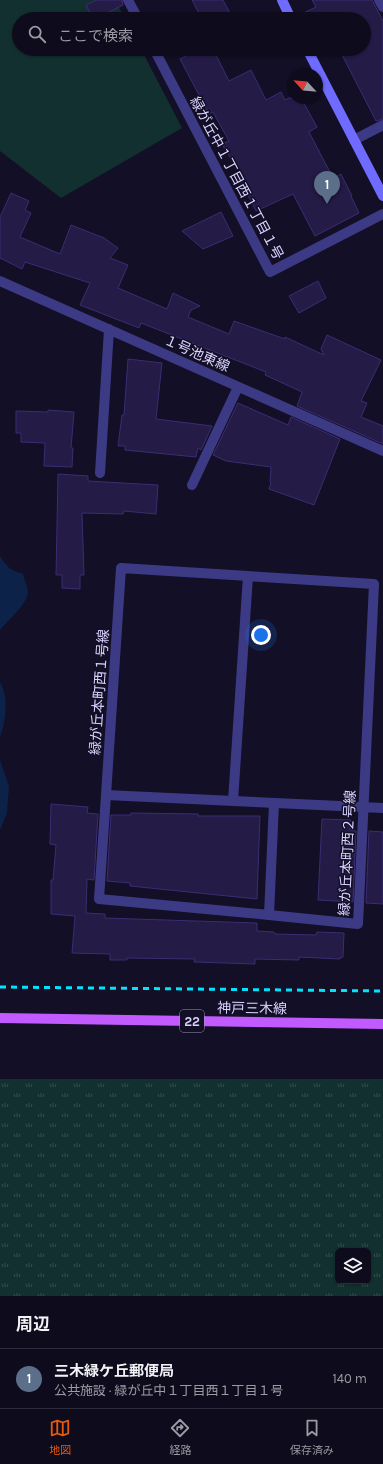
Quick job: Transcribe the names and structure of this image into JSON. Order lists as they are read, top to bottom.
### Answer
{
  "streets": {
    "main road": ["神戸三木線", "22"],
    "street": [
      "緑が丘中１丁目西１丁目１号",
      "１号池東線",
      "緑が丘本町西１号線",
      "緑が丘本町西２号線"
    ]
  },
  "crossings": [
    ["緑が丘本町西１号線", "緑が丘本町西２号線"]
  ],
  "north": "top left",
  "page": {
    "search": "ここで検索",
    "pins": "1",
    "heading": "周辺",
    "list": [
      {
        "mark": "1",
        "name": "三木緑ケ丘郵便局",
        "note": "公共施設 · 緑が丘中１丁目西１丁目１号",
        "value": "140 m"
      }
    ],
    "nav": ["地図", "経路", "保存済み"]
  }
}
